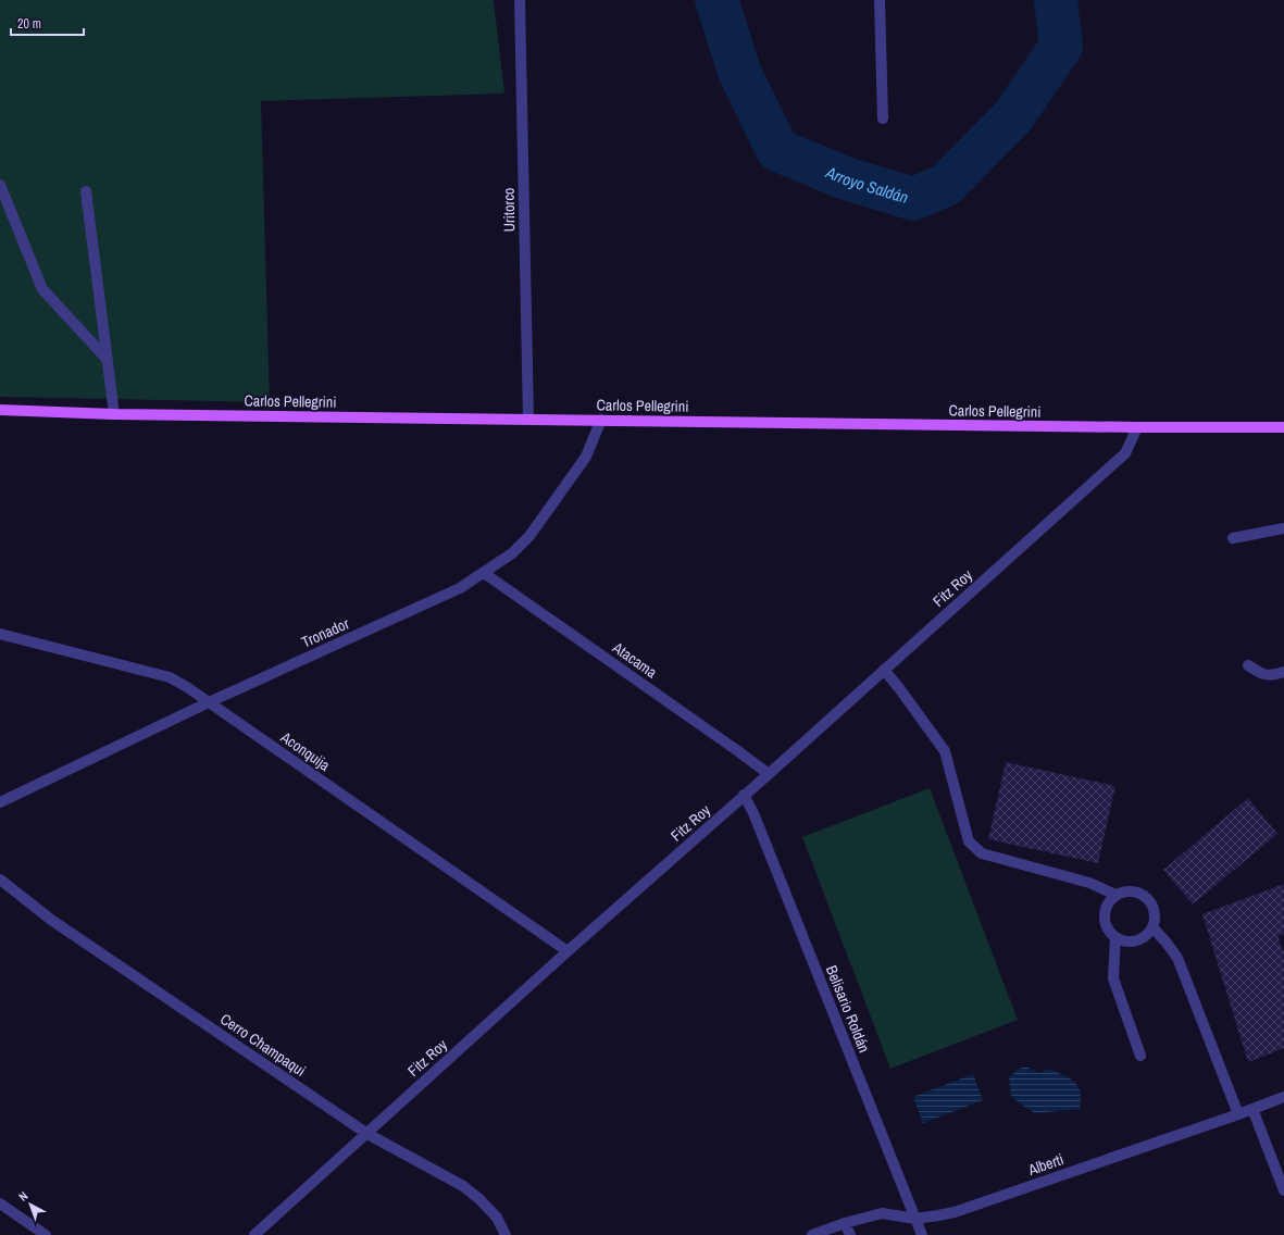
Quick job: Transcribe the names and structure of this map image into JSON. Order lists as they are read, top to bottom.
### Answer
{
  "streets": {
    "main road": ["Carlos Pellegrini"],
    "street": [
      "Uritorco",
      "Fitz Roy",
      "Tronador",
      "Atacama",
      "Aconquija",
      "Belisario Roldán",
      "Cerro Champaqui",
      "Alberti"
    ]
  },
  "crossings": [
    ["Uritorco", "Carlos Pellegrini"],
    ["Carlos Pellegrini", "Fitz Roy"],
    ["Carlos Pellegrini", "Tronador"],
    ["Fitz Roy", "Atacama"],
    ["Fitz Roy", "Aconquija"],
    ["Fitz Roy", "Belisario Roldán"],
    ["Fitz Roy", "Cerro Champaqui"],
    ["Tronador", "Atacama"],
    ["Tronador", "Aconquija"],
    ["Belisario Roldán", "Alberti"]
  ],
  "water": ["Arroyo Saldán"],
  "scale_bar": "20 m",
  "north": "top left"
}
